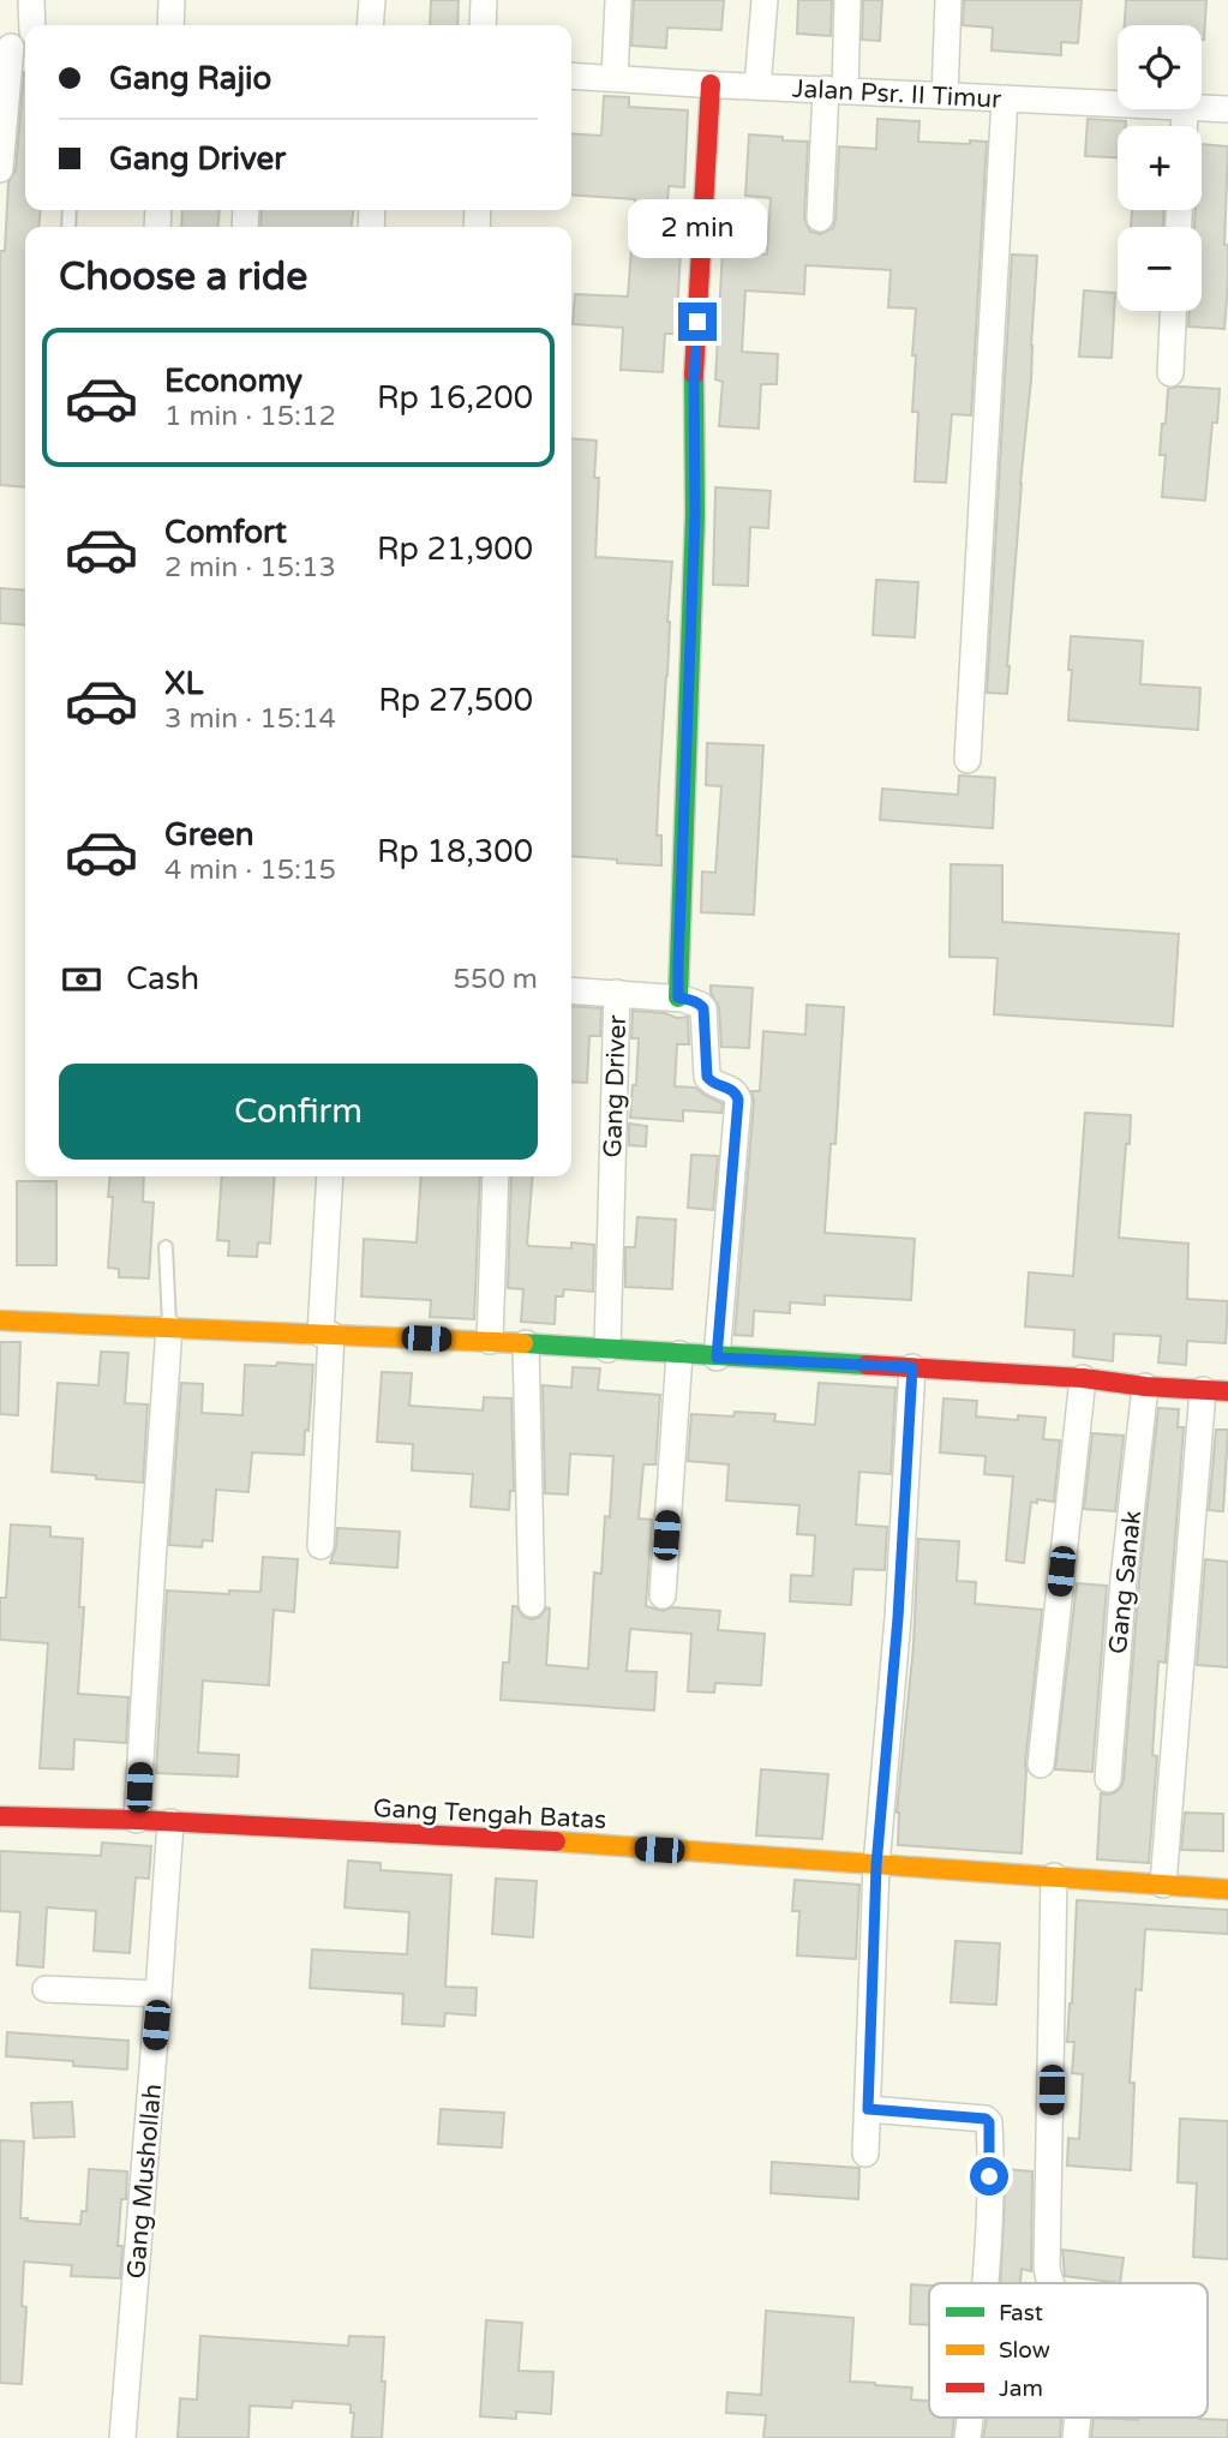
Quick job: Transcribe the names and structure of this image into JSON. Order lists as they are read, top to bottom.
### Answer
{
  "streets": {
    "street": [
      "Jalan Psr. II Timur",
      "Gang Driver",
      "Gang Sanak",
      "Gang Tengah Batas",
      "Gang Mushollah"
    ]
  },
  "crossings": [
    ["Gang Tengah Batas", "Gang Mushollah"]
  ],
  "legend": ["Fast", "Slow", "Jam"],
  "page": {
    "map_buttons": ["+", "−"],
    "banner": ["Gang Rajio", "Gang Driver"],
    "bubble": "2 min",
    "heading": "Choose a ride",
    "list": [
      {
        "name": "Economy",
        "note": "1 min · 15:12",
        "value": "Rp 16,200"
      },
      {
        "name": "Comfort",
        "note": "2 min · 15:13",
        "value": "Rp 21,900"
      },
      {
        "name": "XL",
        "note": "3 min · 15:14",
        "value": "Rp 27,500"
      },
      {
        "name": "Green",
        "note": "4 min · 15:15",
        "value": "Rp 18,300"
      }
    ],
    "pay": ["Cash", "550 m"],
    "buttons": "Confirm"
  }
}
